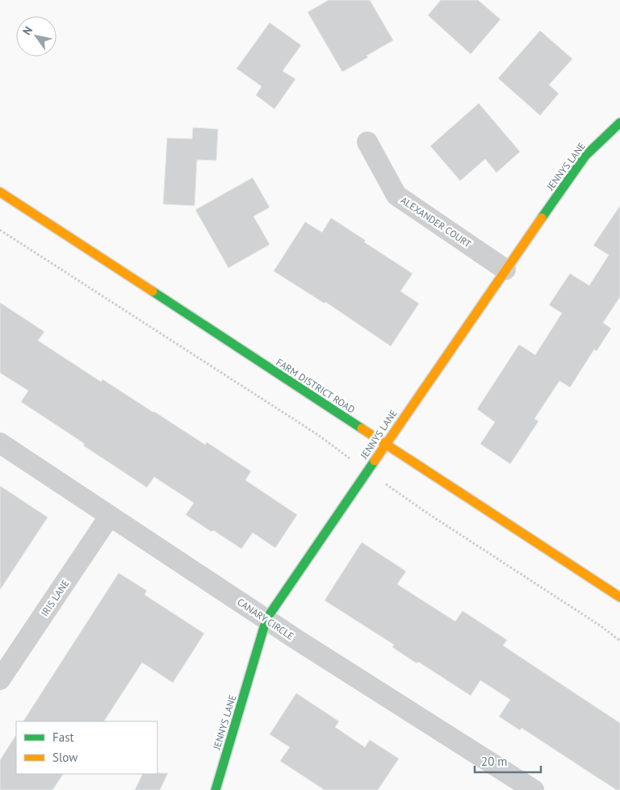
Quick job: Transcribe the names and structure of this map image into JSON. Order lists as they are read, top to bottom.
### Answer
{
  "streets": {
    "street": [
      "JENNYS LANE",
      "ALEXANDER COURT",
      "FARM DISTRICT ROAD",
      "IRIS LANE",
      "CANARY CIRCLE"
    ]
  },
  "crossings": [
    ["JENNYS LANE", "ALEXANDER COURT"],
    ["JENNYS LANE", "FARM DISTRICT ROAD"],
    ["JENNYS LANE", "CANARY CIRCLE"],
    ["IRIS LANE", "CANARY CIRCLE"]
  ],
  "legend": ["Fast", "Slow"],
  "scale_bar": "20 m",
  "north": "top left"
}
